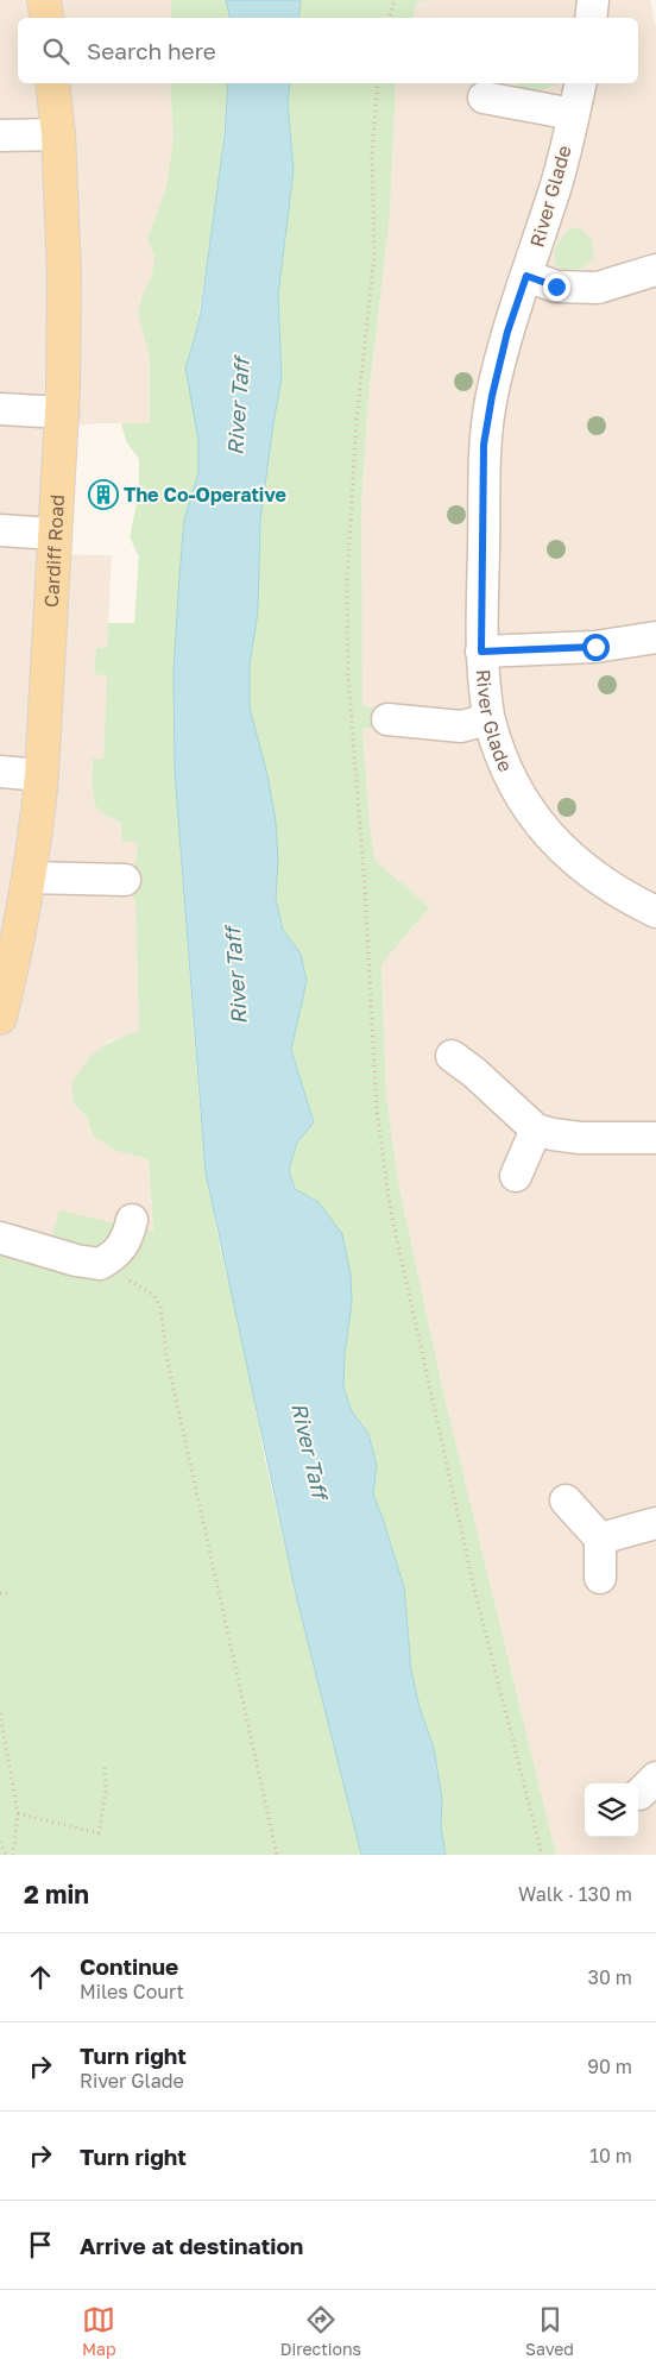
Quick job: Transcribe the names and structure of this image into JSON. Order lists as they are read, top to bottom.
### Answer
{
  "streets": {
    "main road": ["Cardiff Road"],
    "street": ["River Glade"]
  },
  "water": ["River Taff"],
  "places": {
    "building": ["The Co-Operative"]
  },
  "page": {
    "search": "Search here",
    "heading": ["2 min", "Walk · 130 m"],
    "list": [
      ["Continue", "Miles Court", "30 m"],
      ["Turn right", "River Glade", "90 m"],
      ["Turn right", "10 m"],
      "Arrive at destination"
    ],
    "nav": ["Map", "Directions", "Saved"]
  }
}
